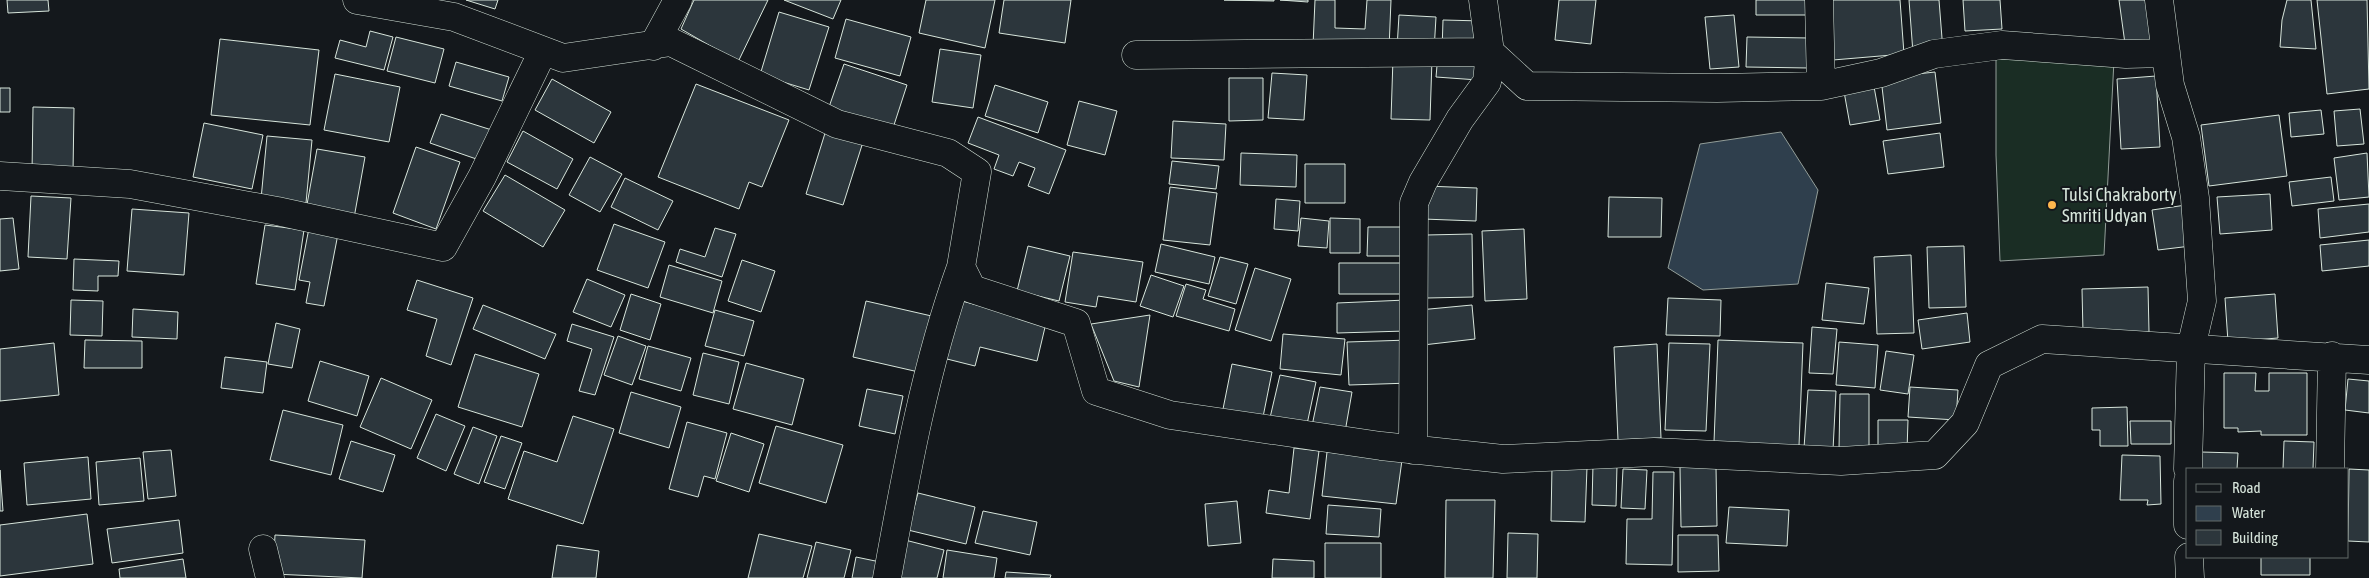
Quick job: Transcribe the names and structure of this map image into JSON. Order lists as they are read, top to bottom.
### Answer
{
  "places": ["Tulsi Chakraborty Smriti Udyan"],
  "legend": ["Road", "Water", "Building"]
}
